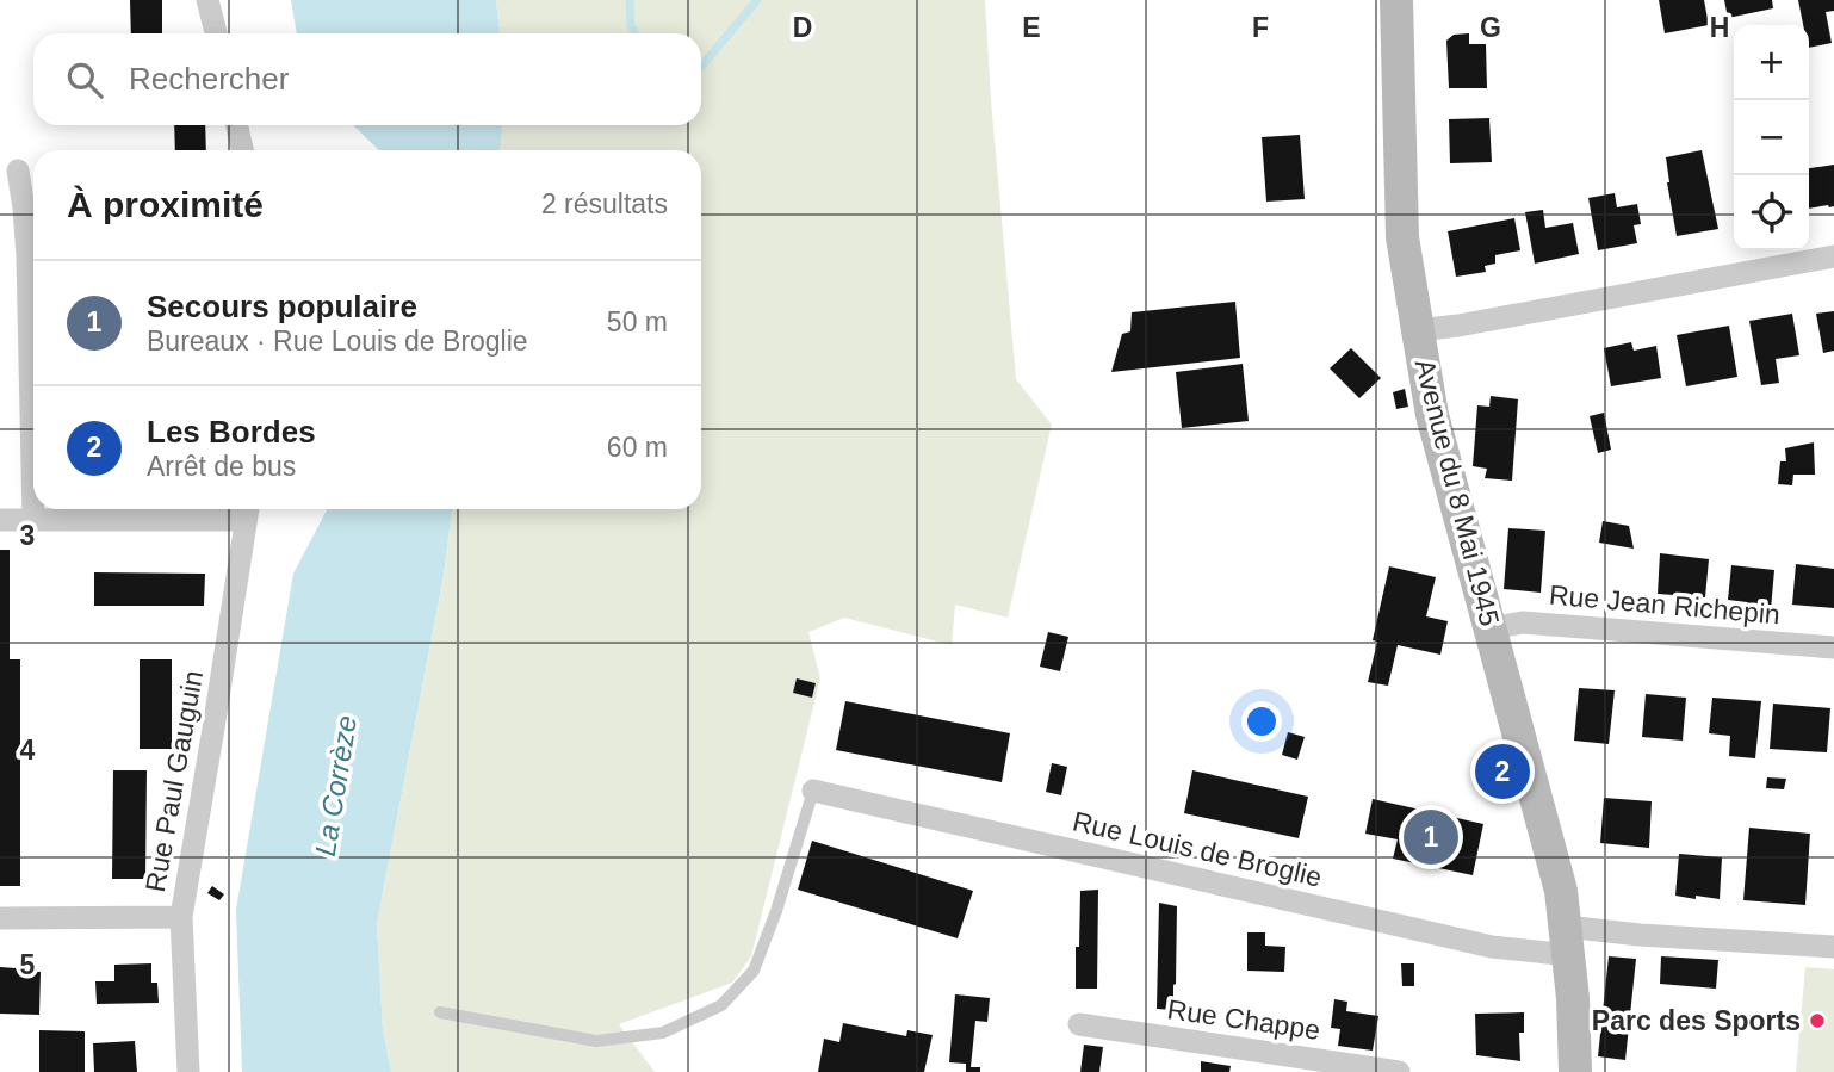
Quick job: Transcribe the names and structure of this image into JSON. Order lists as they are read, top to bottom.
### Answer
{
  "streets": {
    "street": [
      "Avenue du 8 Mai 1945",
      "Rue Jean Richepin",
      "Rue Paul Gauguin",
      "Rue Louis de Broglie",
      "Rue Chappe"
    ]
  },
  "crossings": [
    ["Avenue du 8 Mai 1945", "Rue Jean Richepin"],
    ["Avenue du 8 Mai 1945", "Rue Louis de Broglie"]
  ],
  "water": ["La Corrèze"],
  "places": ["Parc des Sports"],
  "page": {
    "map_buttons": ["+", "−"],
    "search": "Rechercher",
    "heading": ["À proximité", "2 résultats"],
    "list": [
      {
        "mark": "1",
        "name": "Secours populaire",
        "note": "Bureaux · Rue Louis de Broglie",
        "value": "50 m"
      },
      {
        "mark": "2",
        "name": "Les Bordes",
        "note": "Arrêt de bus",
        "value": "60 m"
      }
    ],
    "pins": ["2", "1"]
  },
  "grid": {
    "columns": [
      "D",
      "E",
      "F",
      "G",
      "H"
    ],
    "rows": ["3", "4", "5"]
  }
}
